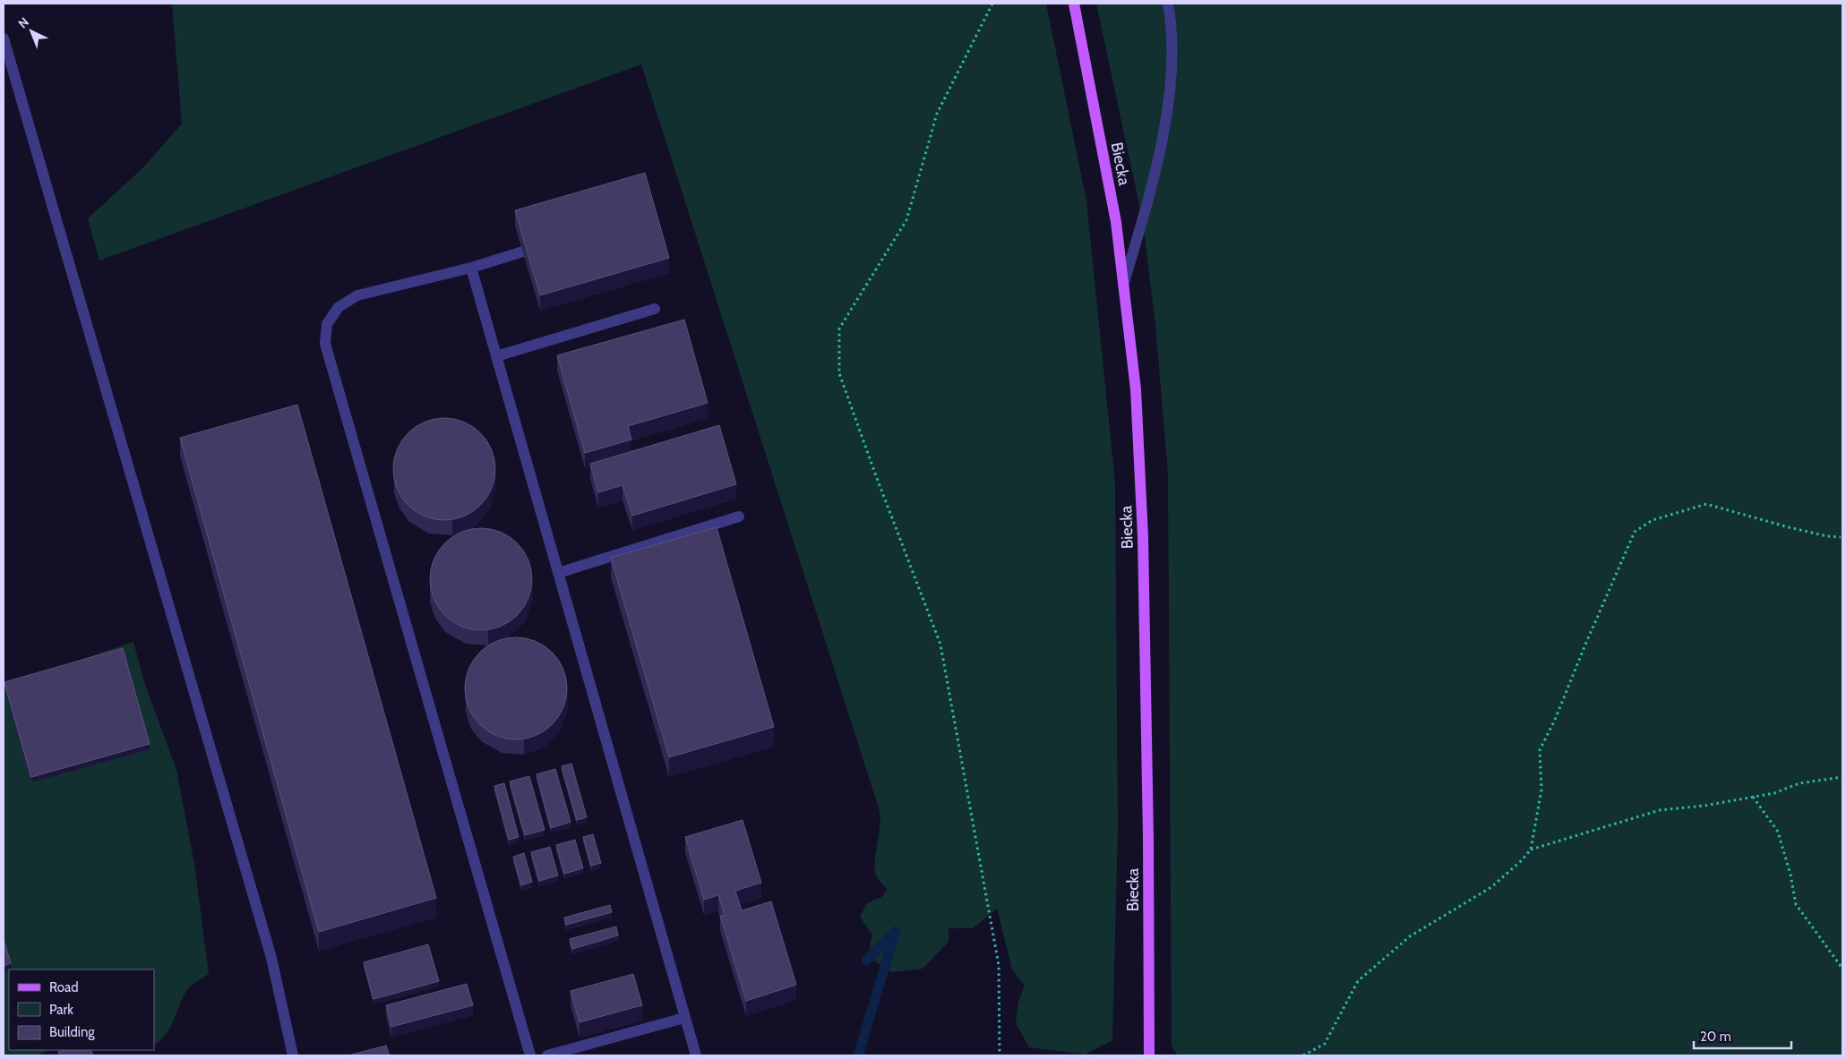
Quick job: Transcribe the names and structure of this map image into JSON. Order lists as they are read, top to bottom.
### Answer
{
  "streets": {
    "main road": ["Biecka"]
  },
  "legend": ["Road", "Park", "Building"],
  "scale_bar": "20 m",
  "north": "top left"
}
